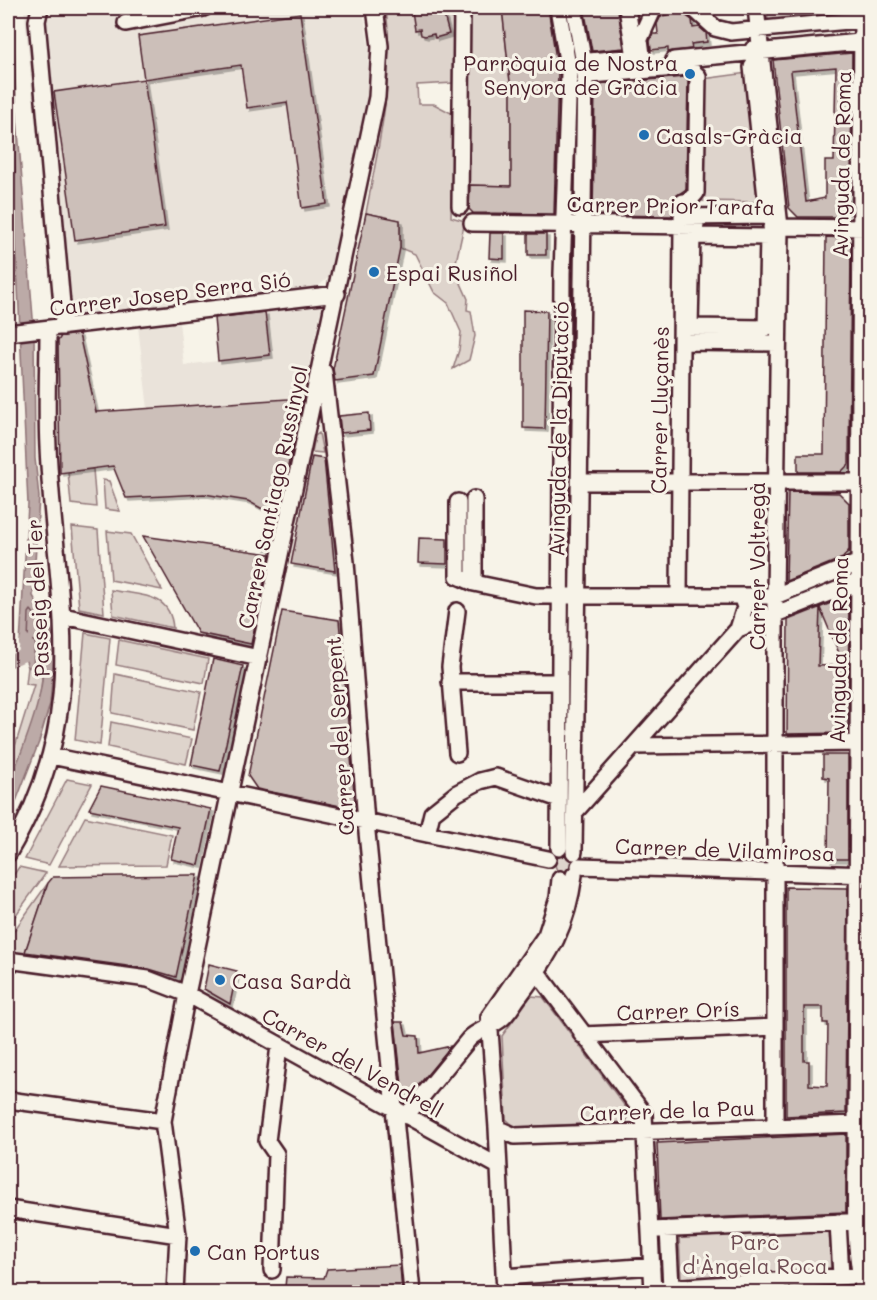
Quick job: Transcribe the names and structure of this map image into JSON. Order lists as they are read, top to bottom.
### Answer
{
  "streets": {
    "street": [
      "Avinguda de Roma",
      "Carrer Prior Tarafa",
      "Carrer Josep Serra Sió",
      "Carrer Lluçanès",
      "Avinguda de la Diputació",
      "Carrer Santiago Russinyol",
      "Carrer Voltregà",
      "Passeig del Ter",
      "Carrer del Serpent",
      "Carrer de Vilamirosa",
      "Carrer Orís",
      "Carrer del Vendrell",
      "Carrer de la Pau"
    ]
  },
  "crossings": [
    ["Avinguda de Roma", "Carrer Prior Tarafa"],
    ["Avinguda de Roma", "Carrer de Vilamirosa"],
    ["Avinguda de Roma", "Carrer de la Pau"],
    ["Carrer Prior Tarafa", "Carrer Lluçanès"],
    ["Carrer Prior Tarafa", "Avinguda de la Diputació"],
    ["Carrer Prior Tarafa", "Carrer Voltregà"],
    ["Carrer Josep Serra Sió", "Carrer Santiago Russinyol"],
    ["Carrer Josep Serra Sió", "Passeig del Ter"],
    ["Avinguda de la Diputació", "Carrer de Vilamirosa"],
    ["Carrer Santiago Russinyol", "Carrer del Serpent"],
    ["Carrer Santiago Russinyol", "Carrer de Vilamirosa"],
    ["Carrer Santiago Russinyol", "Carrer del Vendrell"],
    ["Carrer Voltregà", "Carrer de Vilamirosa"],
    ["Carrer Voltregà", "Carrer Orís"],
    ["Carrer Voltregà", "Carrer de la Pau"],
    ["Passeig del Ter", "Carrer de Vilamirosa"],
    ["Carrer del Serpent", "Carrer de Vilamirosa"],
    ["Carrer del Serpent", "Carrer del Vendrell"]
  ],
  "parks": ["Parc d'Àngela Roca"],
  "places": [
    "Parròquia de Nostra Senyora de Gràcia",
    "Casals-Gràcia",
    "Espai Rusiñol",
    "Casa Sardà",
    "Can Portus"
  ]
}
